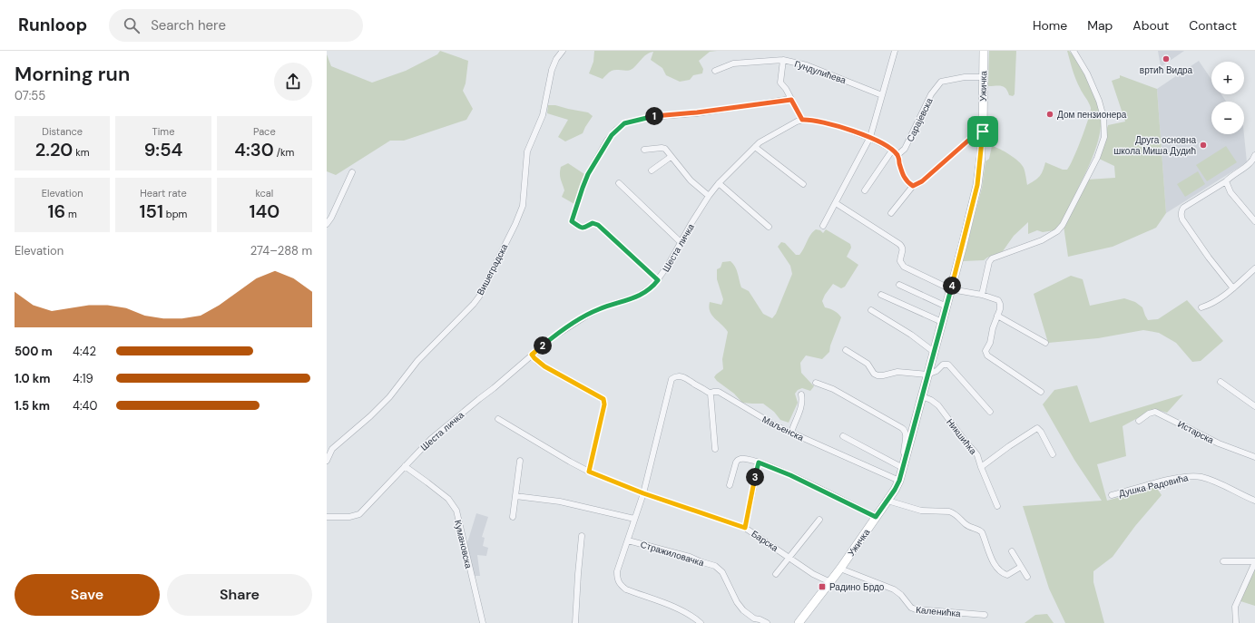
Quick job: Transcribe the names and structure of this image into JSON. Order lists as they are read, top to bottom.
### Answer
{
  "streets": {
    "main road": ["Ужичка"],
    "street": [
      "Гундулићева",
      "Сарајевска",
      "Шеста личка",
      "Вишеградска",
      "Маљенска",
      "Истарска",
      "Никшићка",
      "Душка Радовића",
      "Барска",
      "Кумановска",
      "Стражиловачка",
      "Каленићка"
    ]
  },
  "crossings": [
    ["Ужичка", "Сарајевска"],
    ["Ужичка", "Маљенска"],
    ["Ужичка", "Никшићка"],
    ["Ужичка", "Барска"],
    ["Ужичка", "Каленићка"],
    ["Шеста личка", "Кумановска"],
    ["Маљенска", "Стражиловачка"],
    ["Барска", "Стражиловачка"]
  ],
  "places": {
    "other": ["вртић Видра", "Дом пензионера", "Друга основна школа Миша Дудић"],
    "transit": ["Радино Брдо"]
  },
  "page": {
    "header": "Runloop",
    "search": "Search here",
    "nav": [
      "Home",
      "Map",
      "About",
      "Contact"
    ],
    "heading": ["Morning run", "07:55"],
    "map_buttons": ["+", "−"],
    "pins": [
      "1",
      "4",
      "2",
      "3"
    ],
    "stats": [
      ["Distance", "2.20 km"],
      ["Time", "9:54"],
      ["Pace", "4:30 /km"],
      ["Elevation", "16 m"],
      ["Heart rate", "151 bpm"],
      ["kcal", "140"]
    ],
    "chart": ["Elevation", "274–288 m"],
    "list": [
      {
        "name": "500 m",
        "note": "4:42"
      },
      {
        "name": "1.0 km",
        "note": "4:19"
      },
      {
        "name": "1.5 km",
        "note": "4:40"
      }
    ],
    "buttons": ["Save", "Share"]
  }
}
